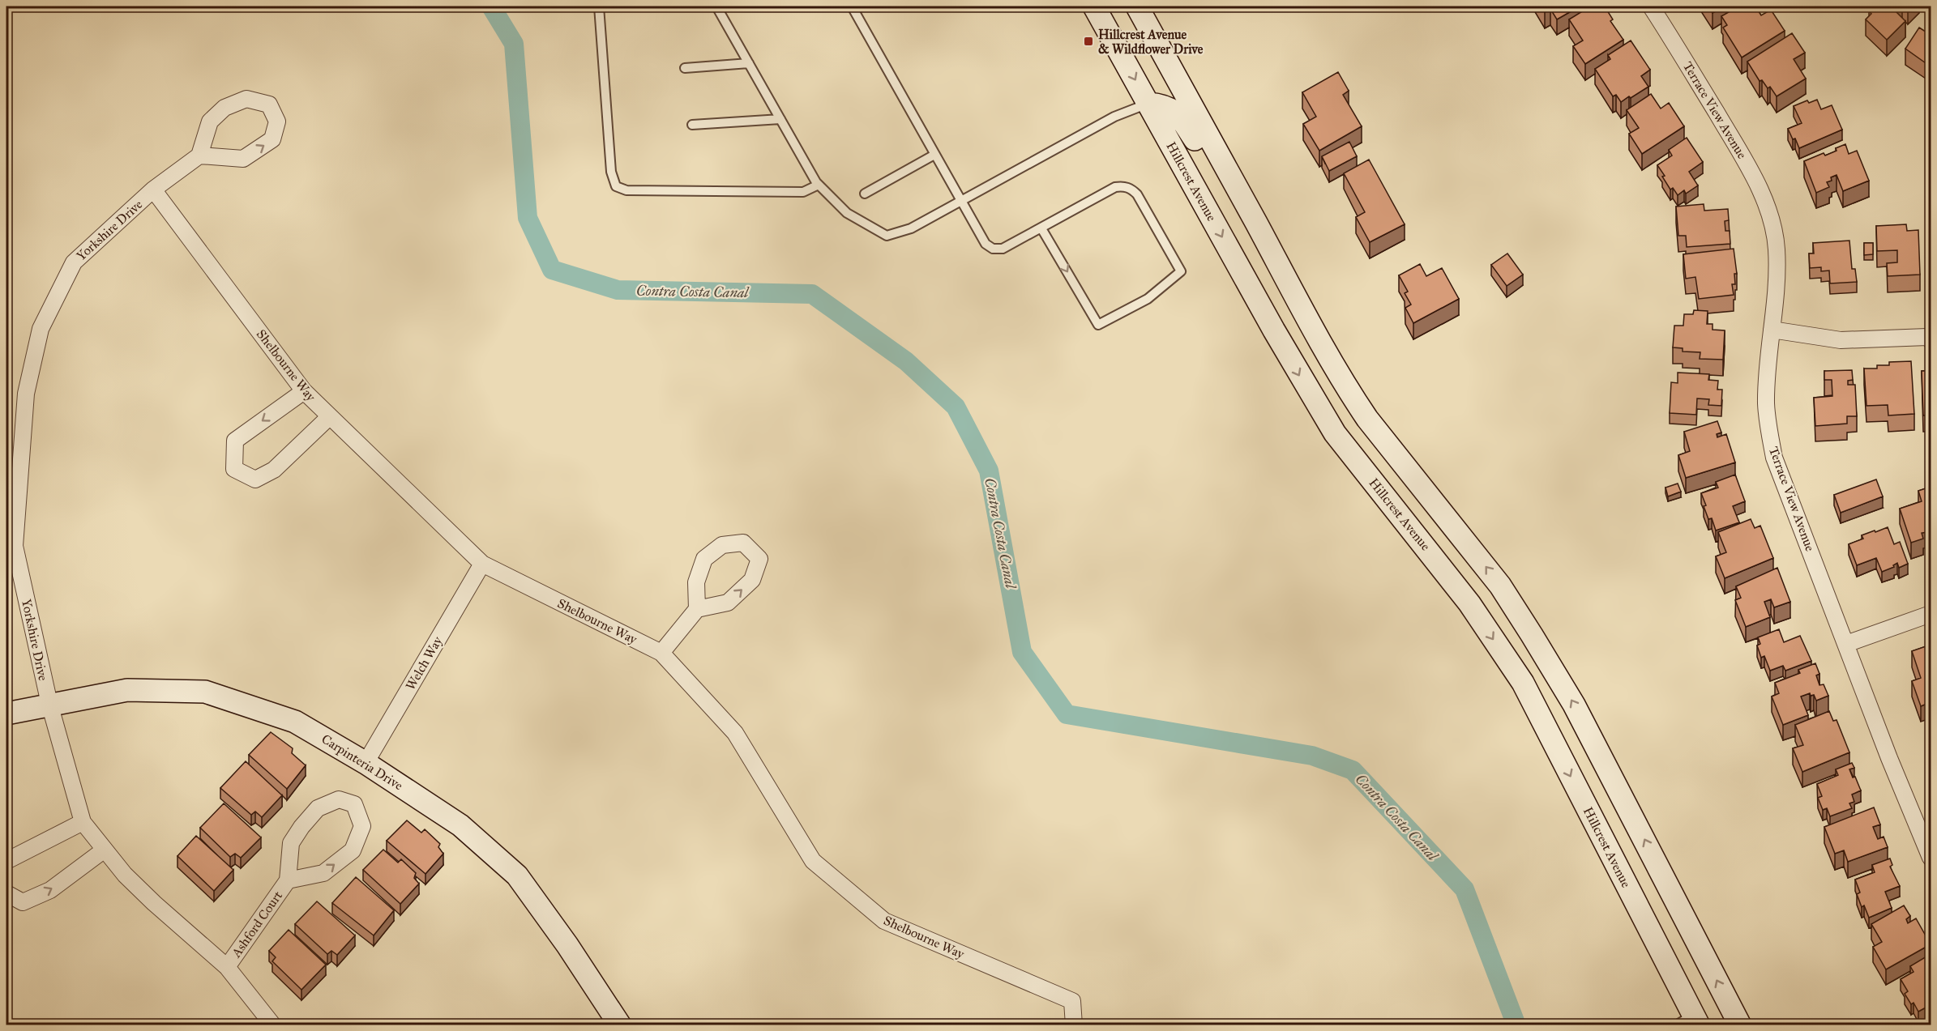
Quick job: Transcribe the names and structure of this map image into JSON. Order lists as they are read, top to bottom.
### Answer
{
  "streets": {
    "main road": ["Hillcrest Avenue", "Carpinteria Drive"],
    "street": [
      "Terrace View Avenue",
      "Yorkshire Drive",
      "Shelbourne Way",
      "Welch Way",
      "Ashford Court"
    ]
  },
  "crossings": [
    ["Yorkshire Drive", "Shelbourne Way"],
    ["Yorkshire Drive", "Carpinteria Drive"],
    ["Yorkshire Drive", "Ashford Court"],
    ["Shelbourne Way", "Welch Way"],
    ["Welch Way", "Carpinteria Drive"]
  ],
  "water": ["Contra Costa Canal"],
  "places": {
    "transit": ["Hillcrest Avenue & Wildflower Drive"]
  }
}
